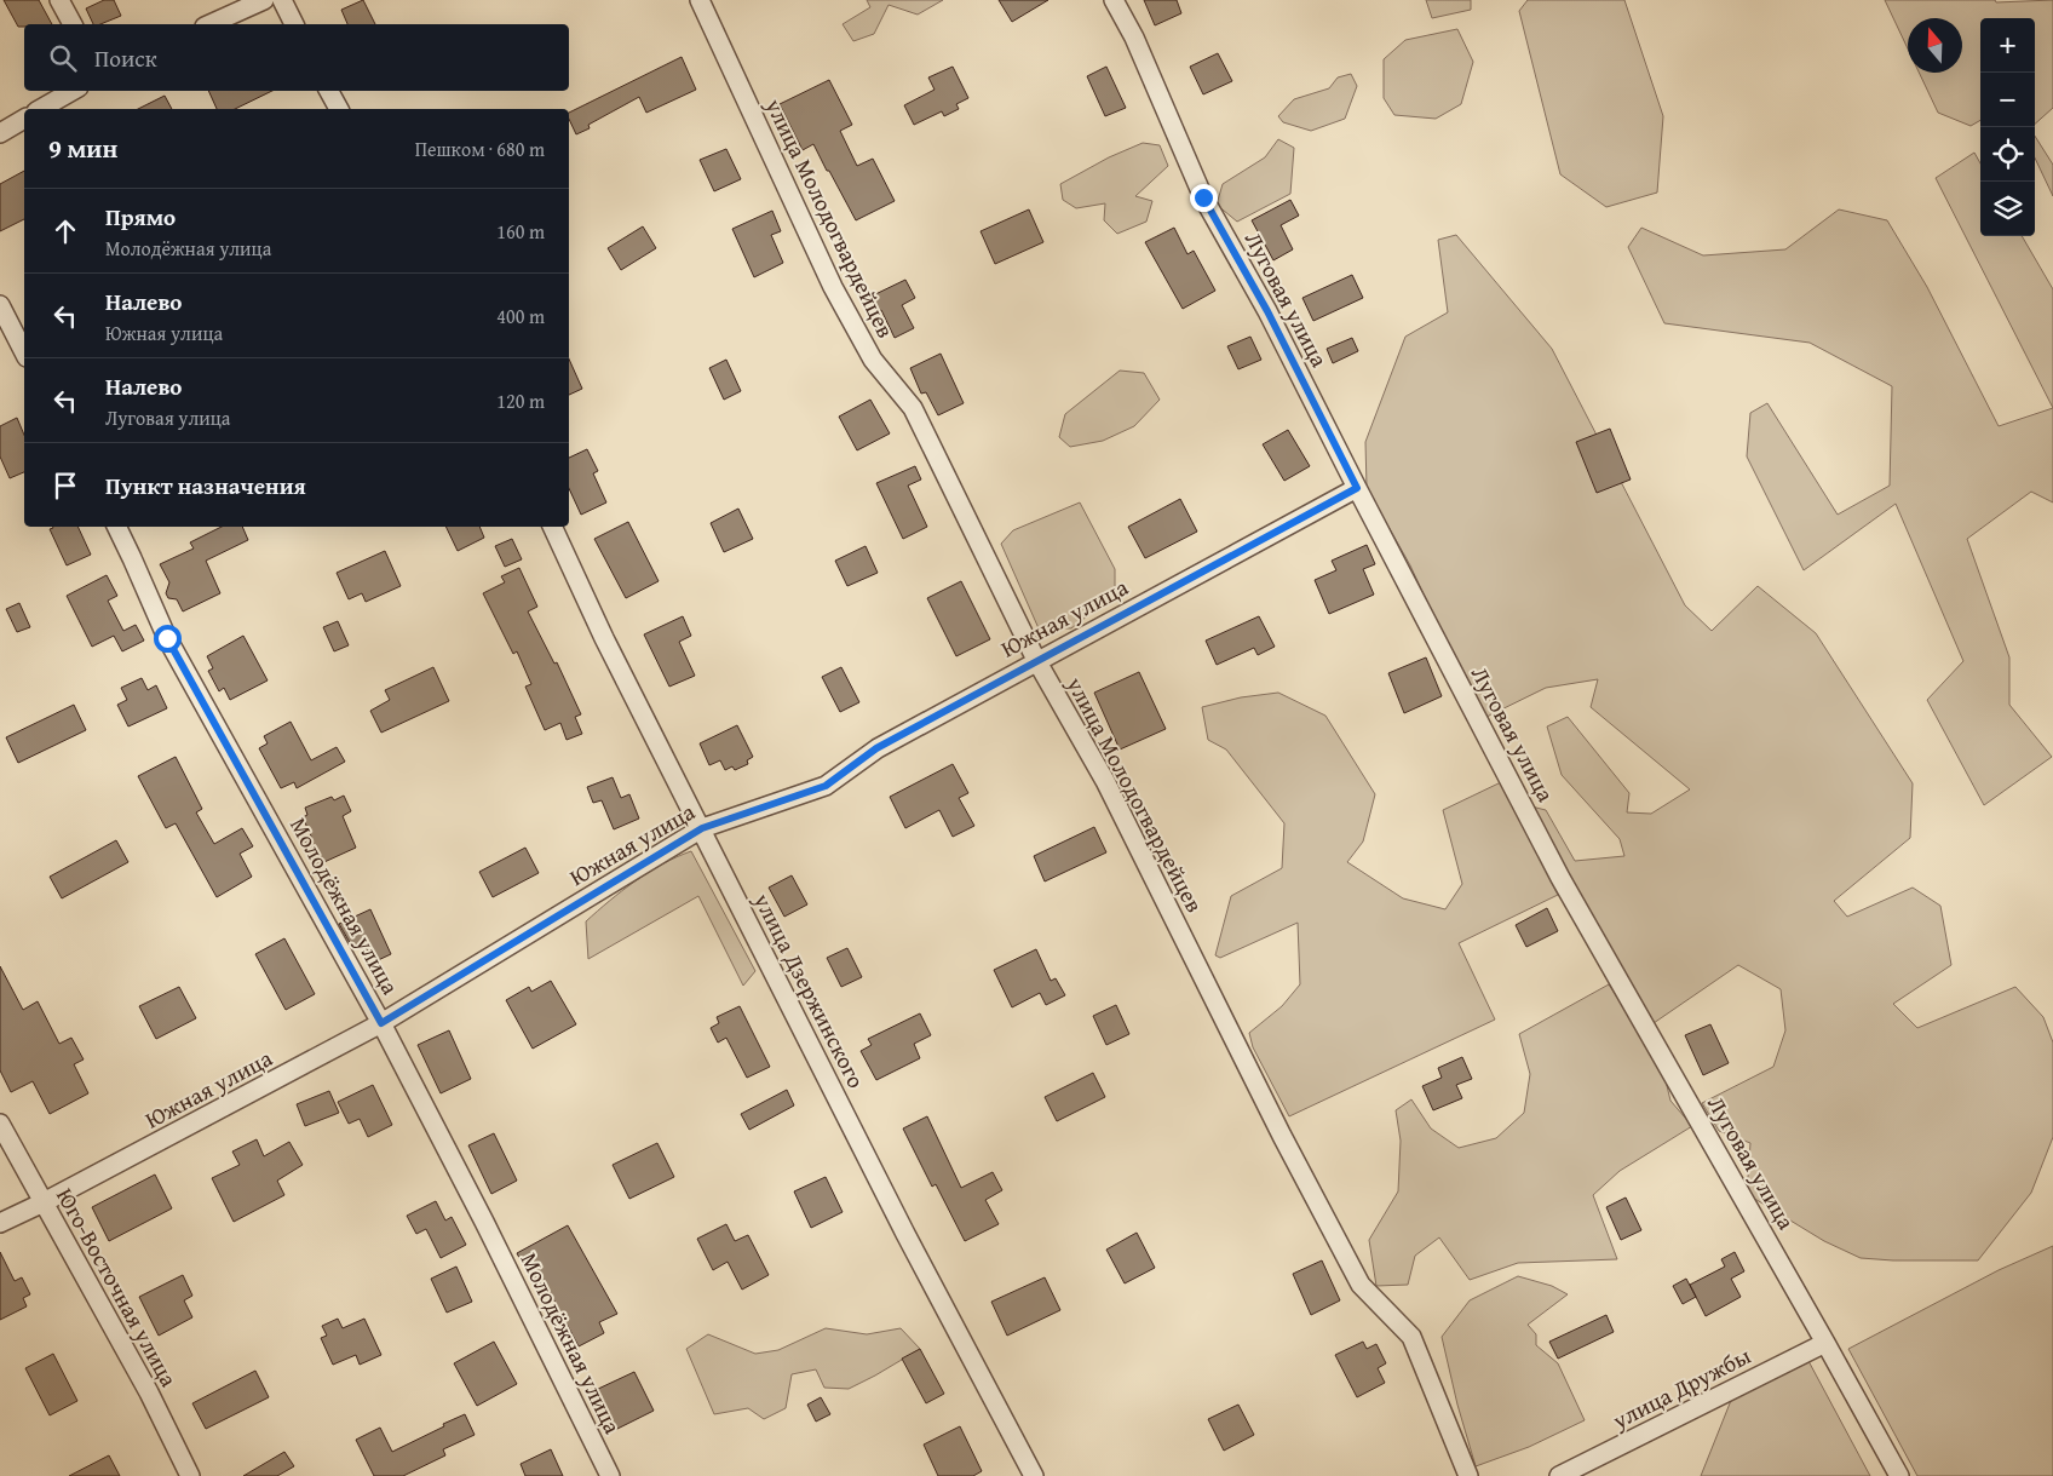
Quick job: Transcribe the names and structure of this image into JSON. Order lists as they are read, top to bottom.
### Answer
{
  "streets": {
    "street": [
      "улица Молодогвардейцев",
      "Луговая улица",
      "Южная улица",
      "Молодёжная улица",
      "улица Дзержинского",
      "Юго-Восточная улица",
      "улица Дружбы"
    ]
  },
  "crossings": [
    ["улица Молодогвардейцев", "Южная улица"],
    ["Луговая улица", "Южная улица"],
    ["Луговая улица", "улица Дружбы"],
    ["Южная улица", "Молодёжная улица"],
    ["Южная улица", "улица Дзержинского"],
    ["Южная улица", "Юго-Восточная улица"]
  ],
  "north": "top",
  "page": {
    "map_buttons": ["+", "−"],
    "search": "Поиск",
    "heading": ["9 мин", "Пешком · 680 m"],
    "list": [
      ["Прямо", "Молодёжная улица", "160 m"],
      ["Налево", "Южная улица", "400 m"],
      ["Налево", "Луговая улица", "120 m"],
      "Пункт назначения"
    ]
  }
}
